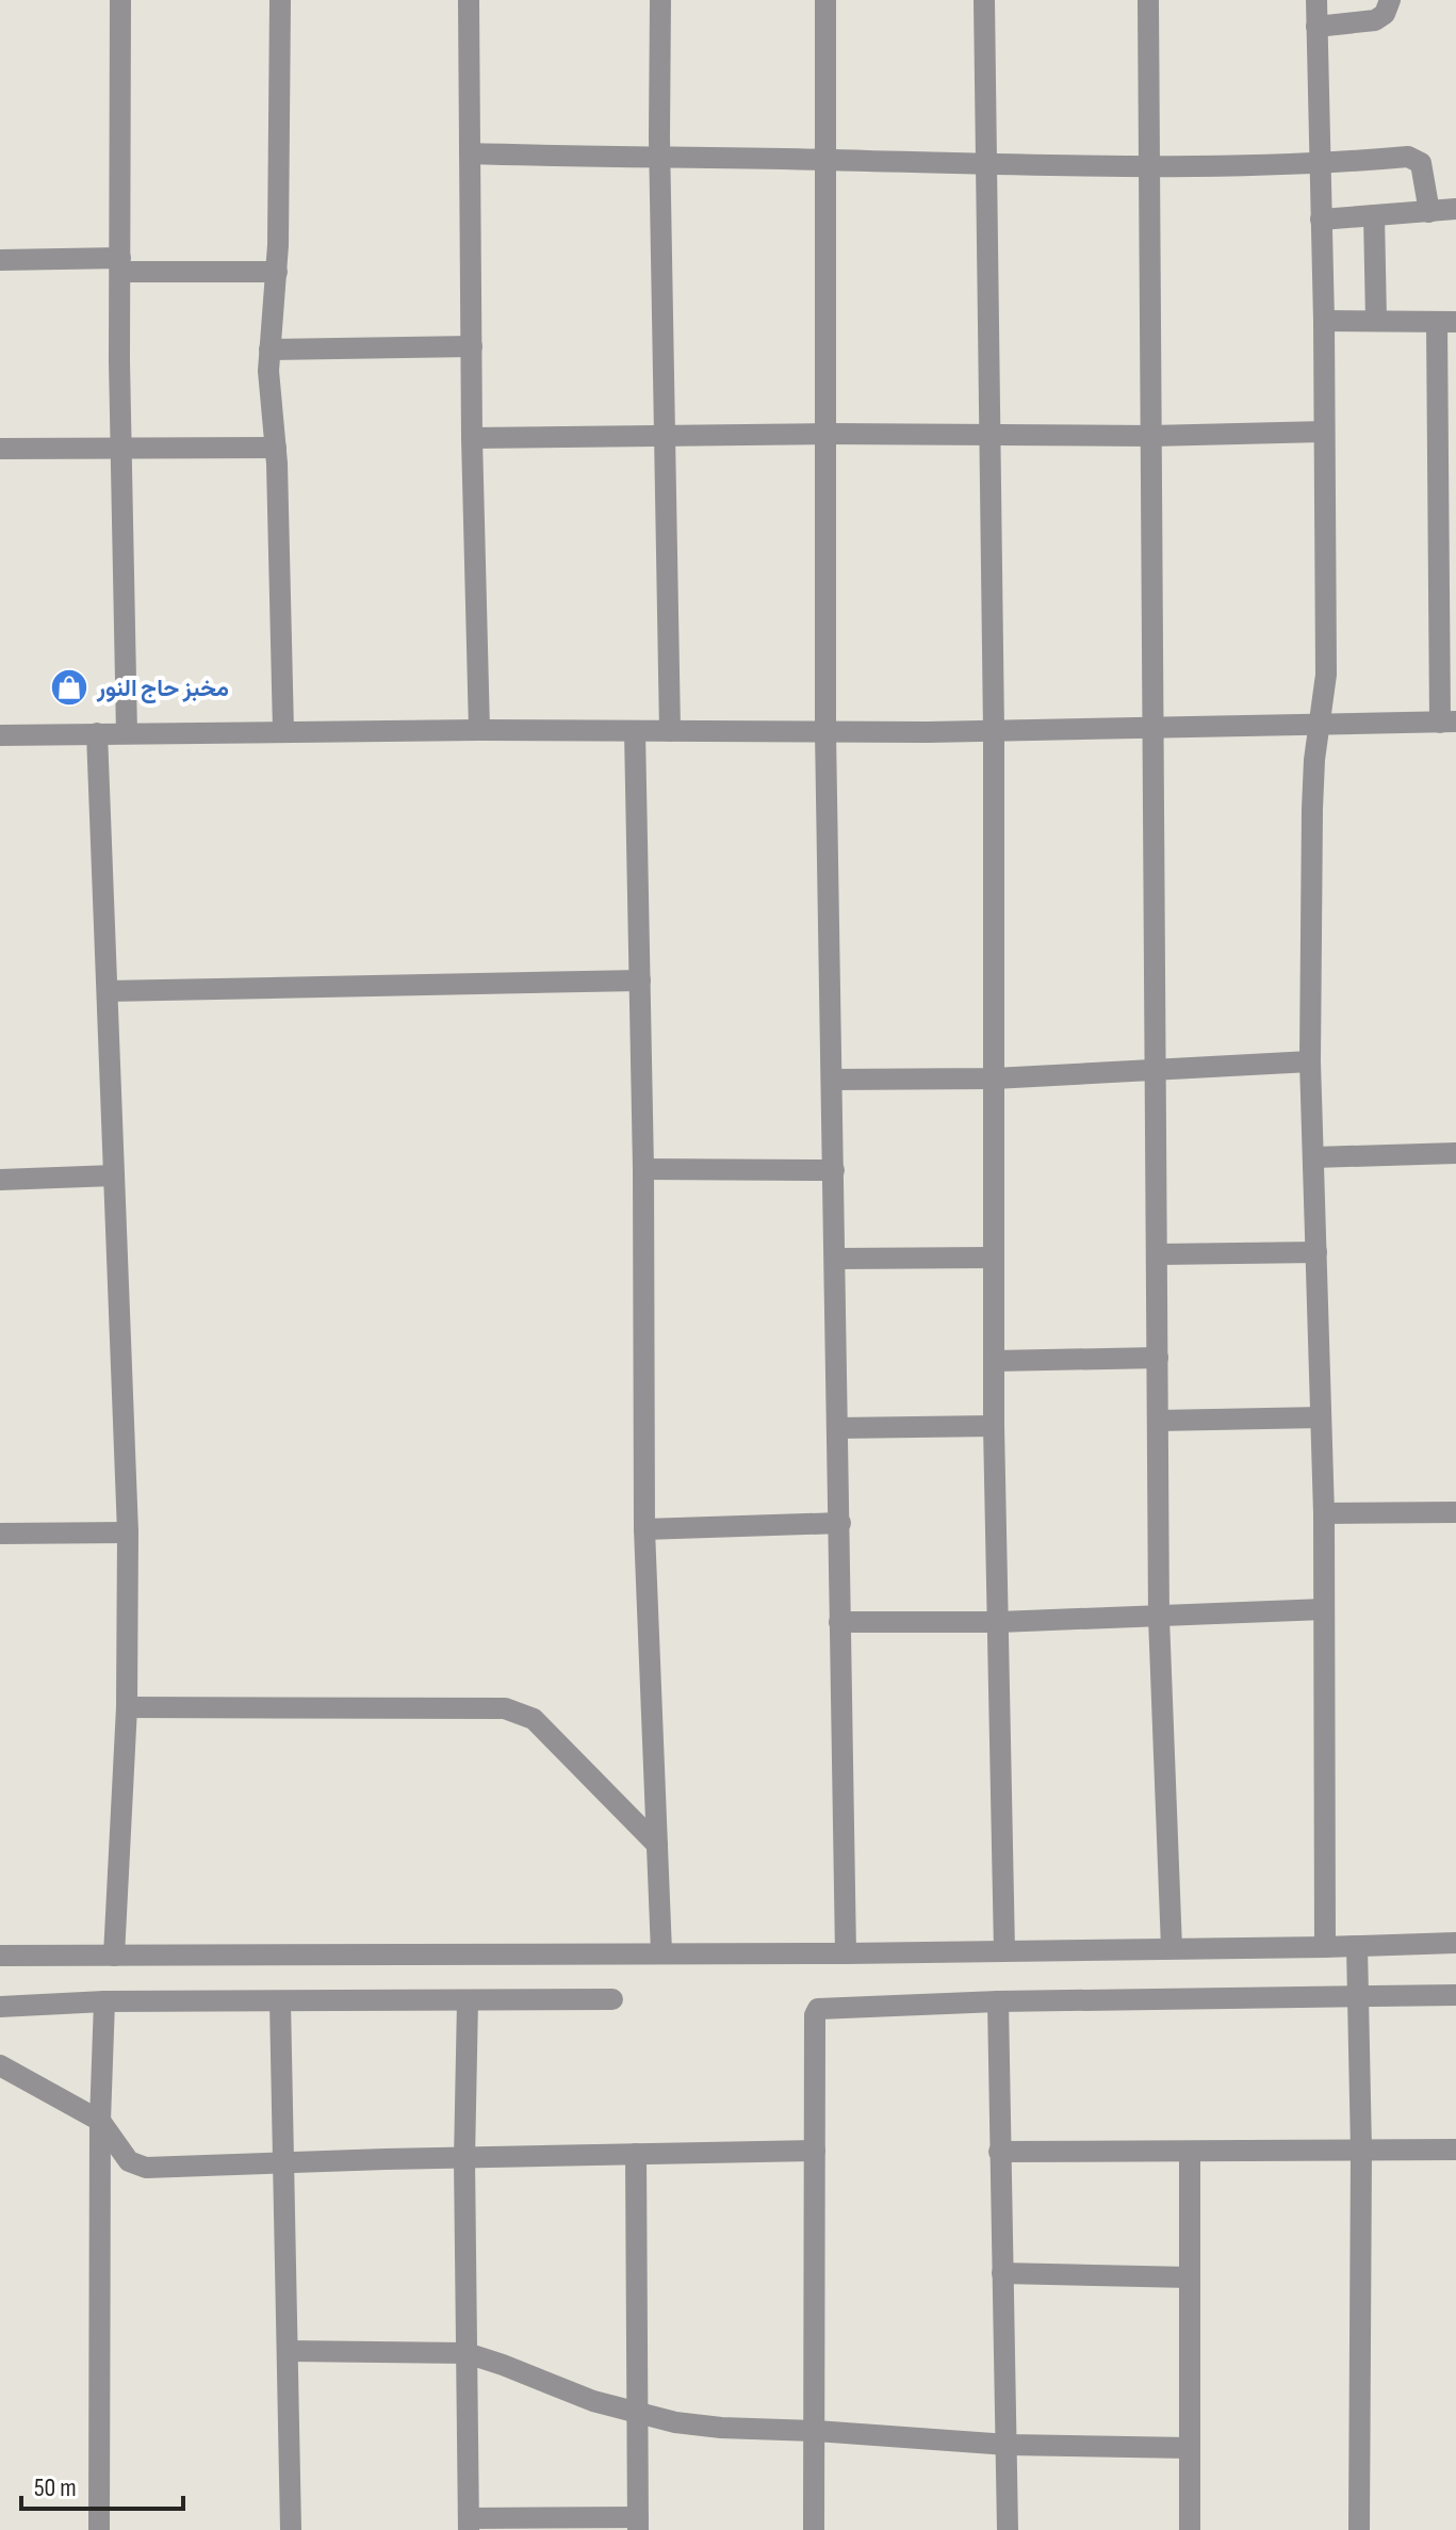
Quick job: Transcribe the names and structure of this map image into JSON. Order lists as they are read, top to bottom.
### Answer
{
  "places": {
    "shop": ["مخبز حاج النور"]
  },
  "scale_bar": "50 m"
}
